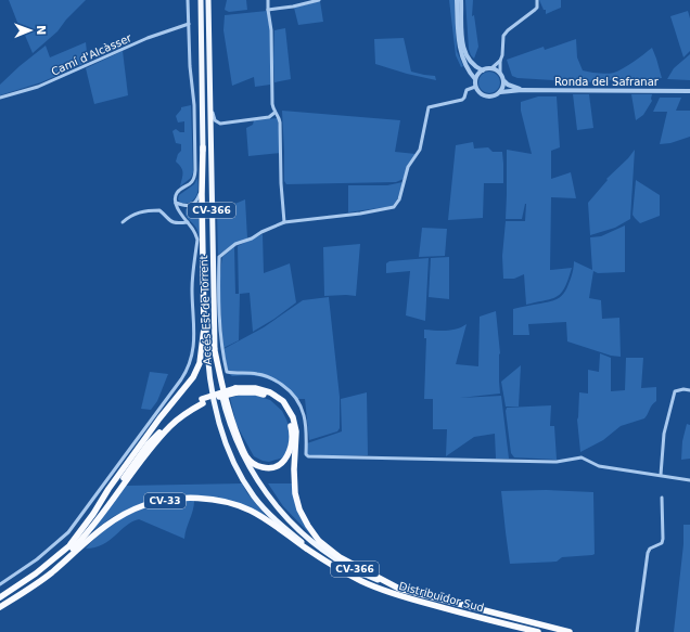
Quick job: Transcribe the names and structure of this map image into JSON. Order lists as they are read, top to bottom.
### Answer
{
  "streets": {
    "highway": ["CV-33", "Distribuïdor Sud"],
    "main road": ["CV-366", "Accés Est de Torrent"],
    "street": ["Camí d'Alcàsser", "Ronda del Safranar"]
  },
  "crossings": [
    ["Accés Est de Torrent", "CV-33"],
    ["Accés Est de Torrent", "Distribuïdor Sud"],
    ["CV-33", "Distribuïdor Sud"]
  ],
  "north": "right"
}
